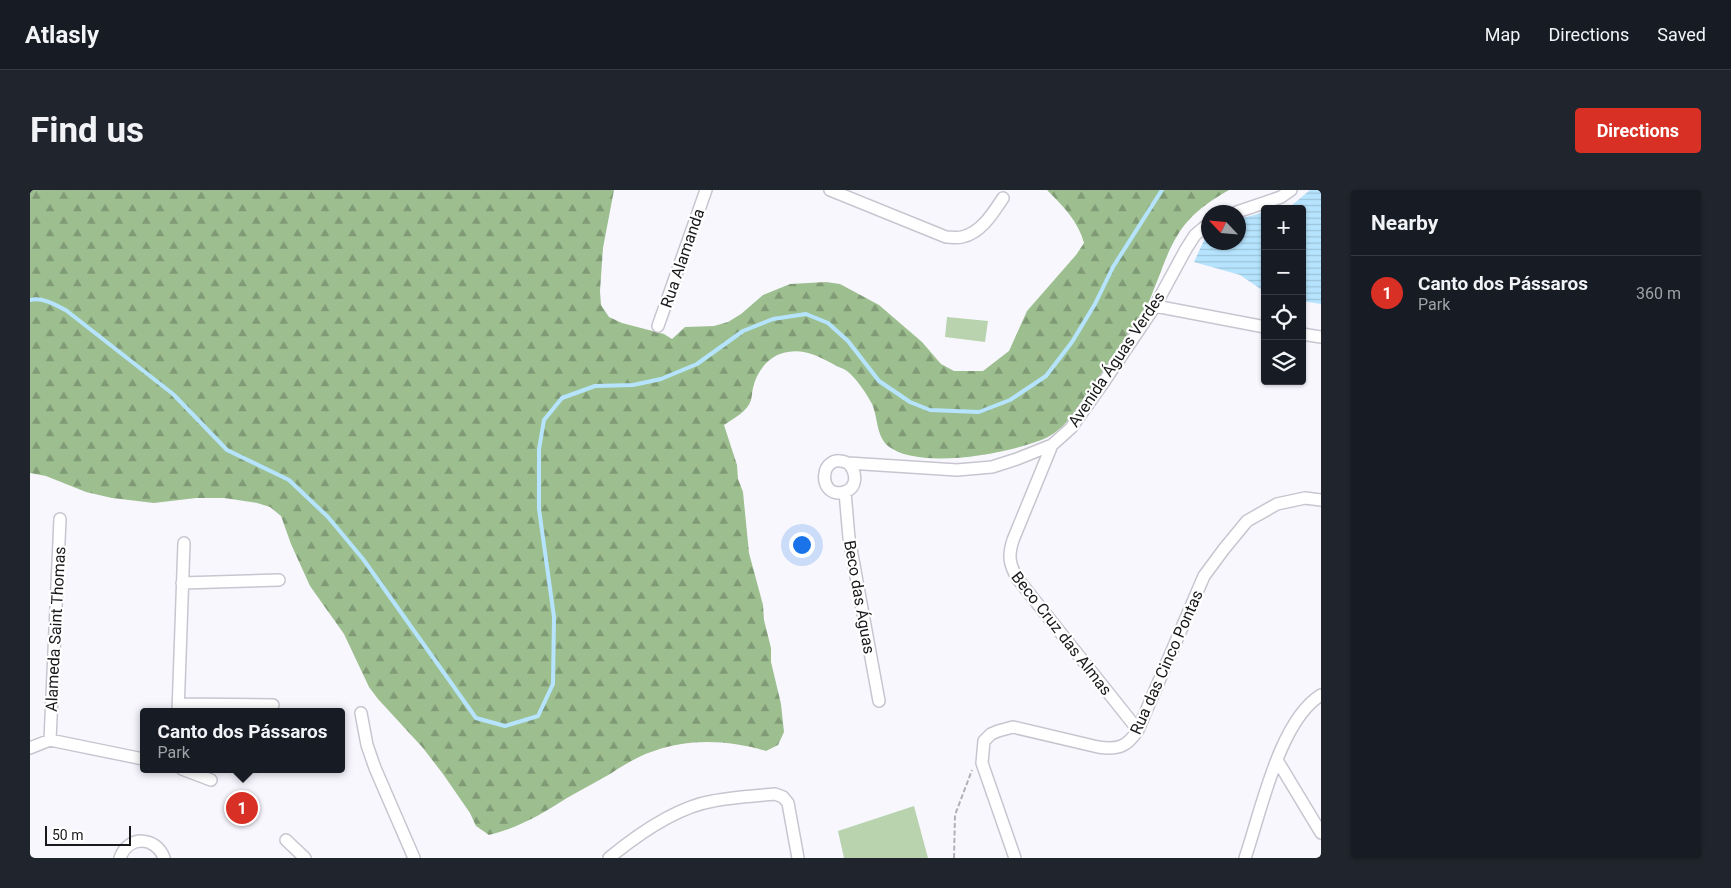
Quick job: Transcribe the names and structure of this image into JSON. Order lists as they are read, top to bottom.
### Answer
{
  "streets": {
    "street": [
      "Rua Alamanda",
      "Avenida Águas Verdes",
      "Beco das Águas",
      "Alameda Saint Thomas",
      "Beco Cruz das Almas",
      "Rua das Cinco Pontas"
    ]
  },
  "crossings": [
    ["Avenida Águas Verdes", "Beco das Águas"],
    ["Avenida Águas Verdes", "Beco Cruz das Almas"],
    ["Beco Cruz das Almas", "Rua das Cinco Pontas"]
  ],
  "scale_bar": "50 m",
  "north": "top left",
  "page": {
    "header": "Atlasly",
    "nav": ["Map", "Directions", "Saved"],
    "buttons": "Directions",
    "title": "Find us",
    "heading": "Nearby",
    "map_buttons": ["+", "−"],
    "list": [
      {
        "mark": "1",
        "name": "Canto dos Pássaros",
        "note": "Park",
        "value": "360 m"
      }
    ],
    "popup": ["Canto dos Pássaros", "Park"],
    "pins": "1",
    "scale": "50 m"
  }
}
